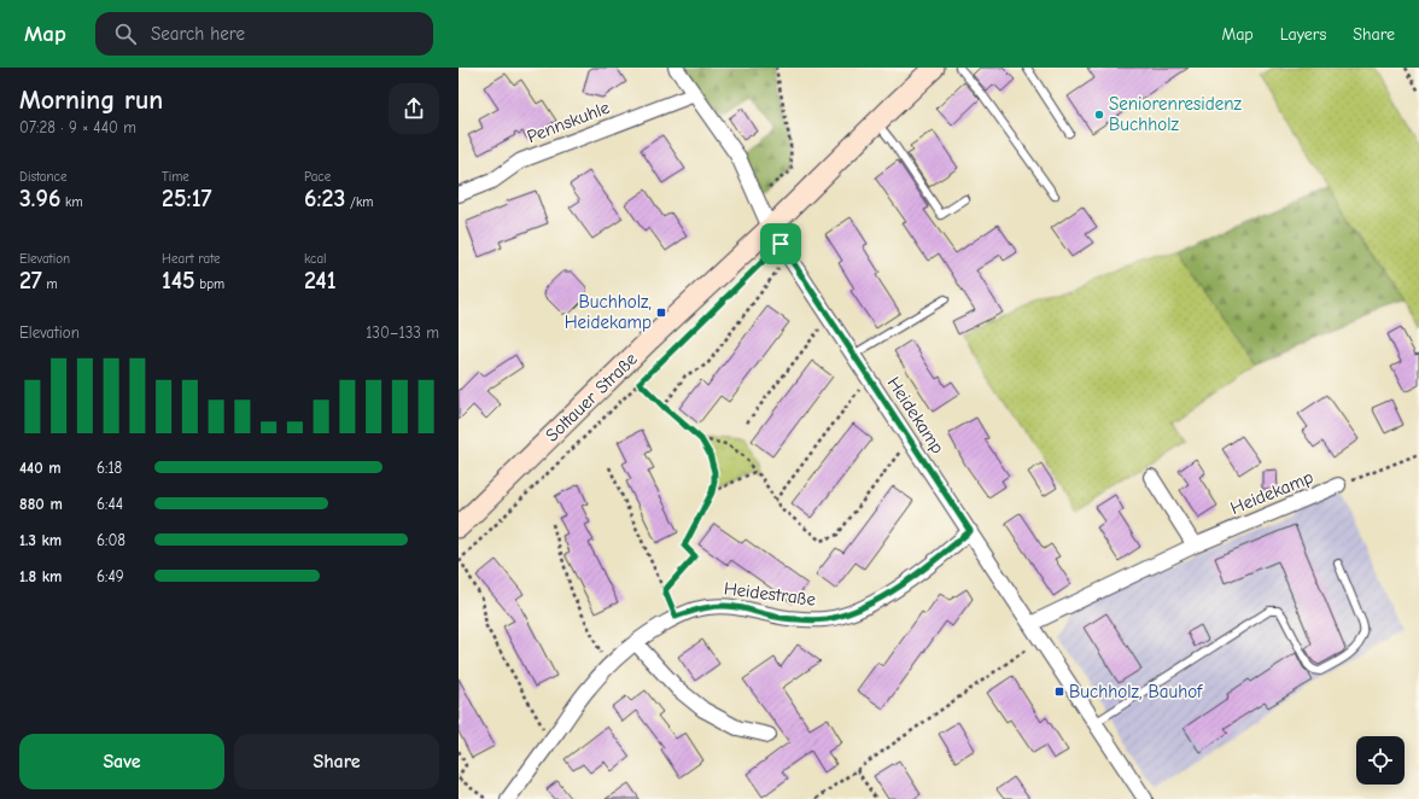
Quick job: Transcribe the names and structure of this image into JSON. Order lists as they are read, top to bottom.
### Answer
{
  "streets": {
    "main road": ["Soltauer Straße"],
    "street": ["Pennskuhle", "Heidekamp", "Heidestraße"]
  },
  "crossings": [
    ["Pennskuhle", "Heidekamp"],
    ["Soltauer Straße", "Heidekamp"],
    ["Heidekamp", "Heidestraße"]
  ],
  "places": {
    "other": ["Seniorenresidenz Buchholz"],
    "transit": ["Buchholz, Heidekamp", "Buchholz, Bauhof"]
  },
  "page": {
    "header": "Map",
    "search": "Search here",
    "nav": ["Map", "Layers", "Share"],
    "heading": ["Morning run", "07:28 · 9 × 440 m"],
    "stats": [
      ["Distance", "3.96 km"],
      ["Time", "25:17"],
      ["Pace", "6:23 /km"],
      ["Elevation", "27 m"],
      ["Heart rate", "145 bpm"],
      ["kcal", "241"]
    ],
    "chart": ["Elevation", "130–133 m"],
    "list": [
      {
        "name": "440 m",
        "note": "6:18"
      },
      {
        "name": "880 m",
        "note": "6:44"
      },
      {
        "name": "1.3 km",
        "note": "6:08"
      },
      {
        "name": "1.8 km",
        "note": "6:49"
      }
    ],
    "buttons": ["Save", "Share"]
  }
}
